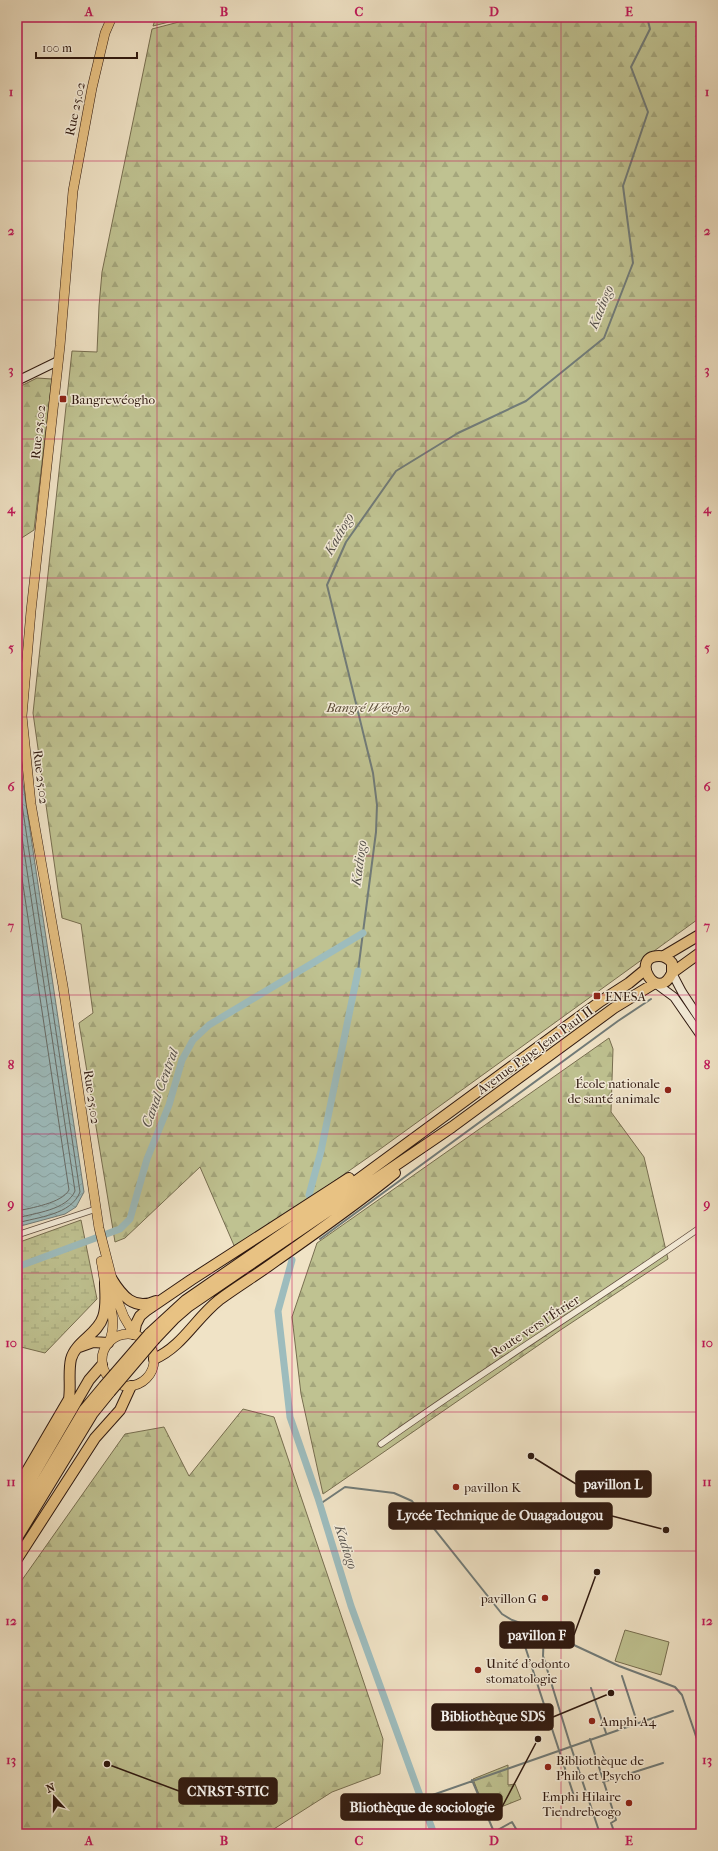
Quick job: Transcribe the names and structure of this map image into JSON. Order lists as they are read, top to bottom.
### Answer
{
  "streets": {
    "highway": ["Avenue Pape Jean Paul II"],
    "main road": ["Rue 25.02"],
    "street": ["Route vers l'Étrier"]
  },
  "water": ["Kadiogo", "Canal Central"],
  "parks": ["Bangré Wéogho"],
  "places": {
    "transit": ["Bangrewéogho", "ENESA"],
    "other": [
      "École nationale de santé animale",
      "pavillon L",
      "pavillon K",
      "Lycée Technique de Ouagadougou",
      "pavillon F",
      "pavillon G",
      "Unité d'odonto stomatologie",
      "Bibliothèque SDS",
      "Amphi A4",
      "Bliothèque de sociologie",
      "CNRST-STIC",
      "Bibliothèque de Philo et Psycho",
      "Emphi Hilaire Tiendrebeogo"
    ]
  },
  "scale_bar": "100 m",
  "north": "top",
  "grid": {
    "columns": [
      "A",
      "B",
      "C",
      "D",
      "E"
    ],
    "rows": [
      "1",
      "2",
      "3",
      "4",
      "5",
      "6",
      "7",
      "8",
      "9",
      "10",
      "11",
      "12",
      "13"
    ]
  }
}
